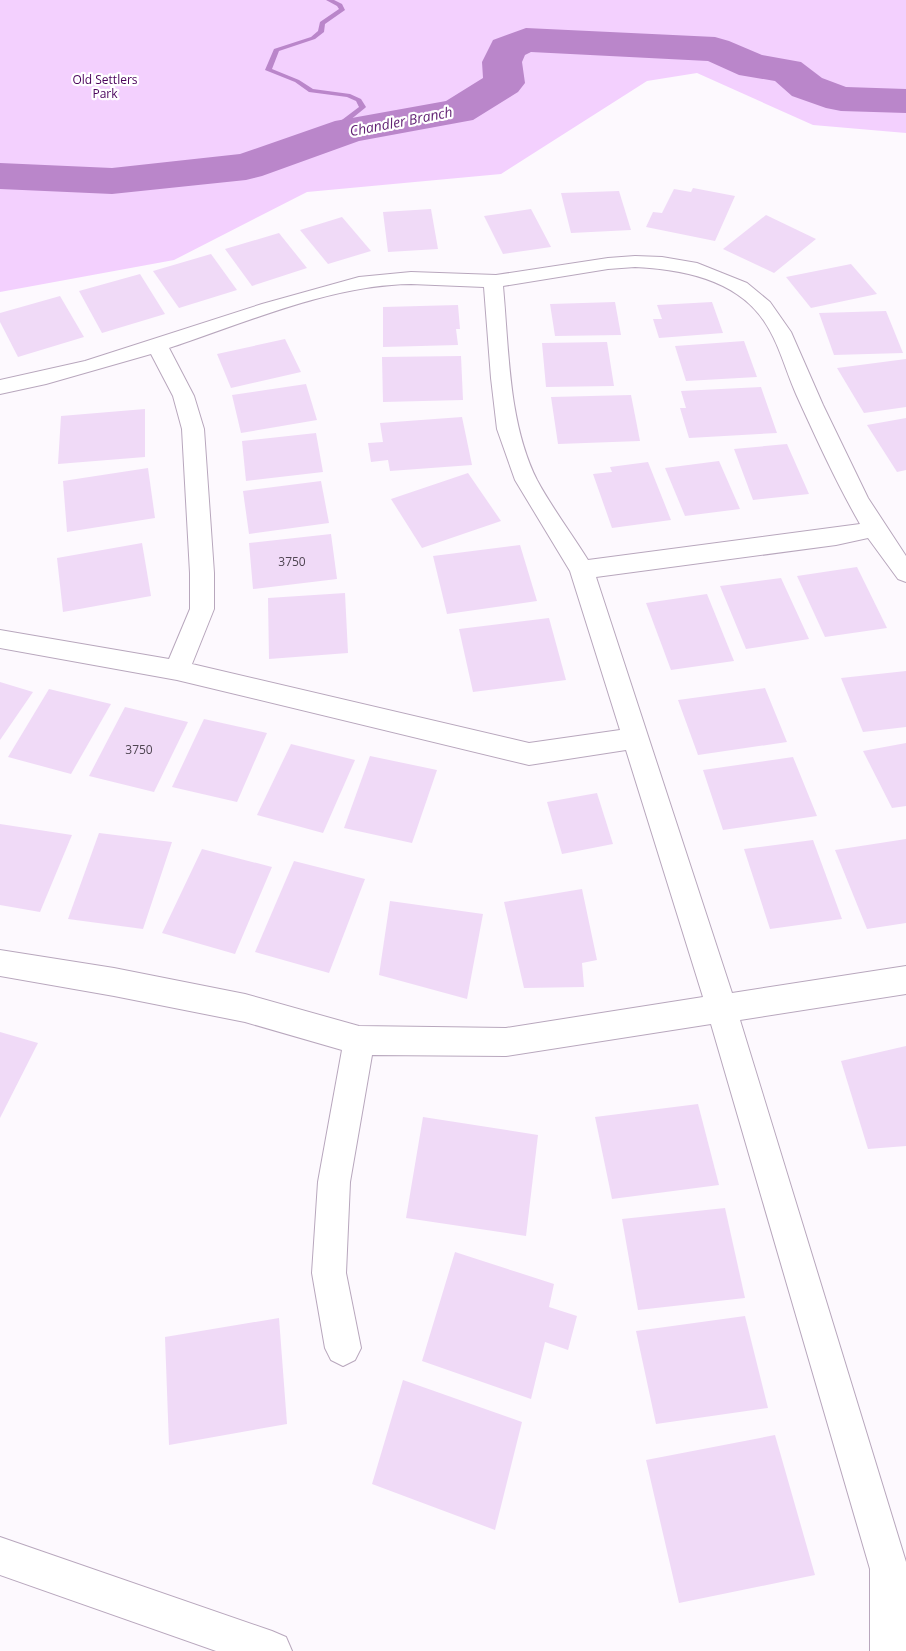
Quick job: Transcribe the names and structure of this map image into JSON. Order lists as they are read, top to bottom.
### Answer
{
  "water": ["Chandler Branch"],
  "parks": ["Old Settlers Park"],
  "house_numbers": ["3750", "3750"]
}
